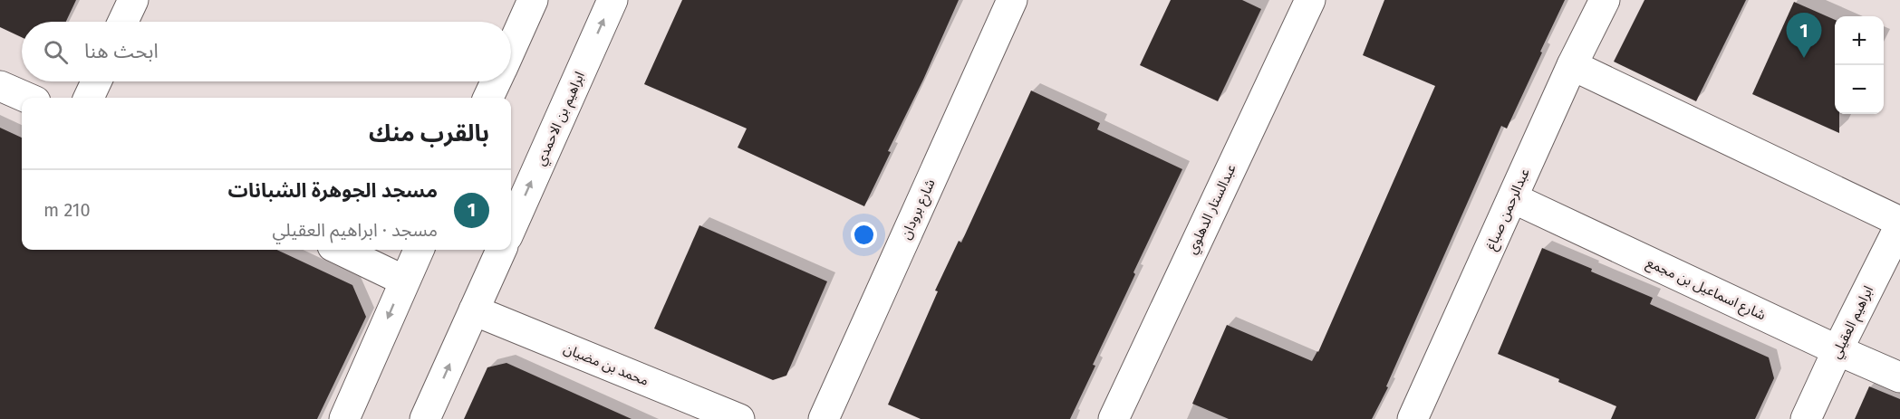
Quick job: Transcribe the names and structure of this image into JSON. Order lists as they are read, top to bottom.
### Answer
{
  "streets": {
    "street": [
      "ابراهيم بن الاحمدي",
      "شارع برودان",
      "عبدالستار الدهلوي",
      "عبدالرحمن صباغ",
      "شارع اسماعيل بن مجمع",
      "ابراهيم العقيلي",
      "محمد بن مضيان"
    ]
  },
  "crossings": [
    ["عبدالرحمن صباغ", "شارع اسماعيل بن مجمع"],
    ["شارع اسماعيل بن مجمع", "ابراهيم العقيلي"]
  ],
  "one_way": ["ابراهيم بن الاحمدي"],
  "page": {
    "pins": "1",
    "map_buttons": ["+", "−"],
    "search": "ابحث هنا",
    "heading": "بالقرب منك",
    "list": [
      {
        "mark": "1",
        "name": "مسجد الجوهرة الشبانات",
        "note": "مسجد · ابراهيم العقيلي",
        "value": "210 m"
      }
    ]
  }
}
